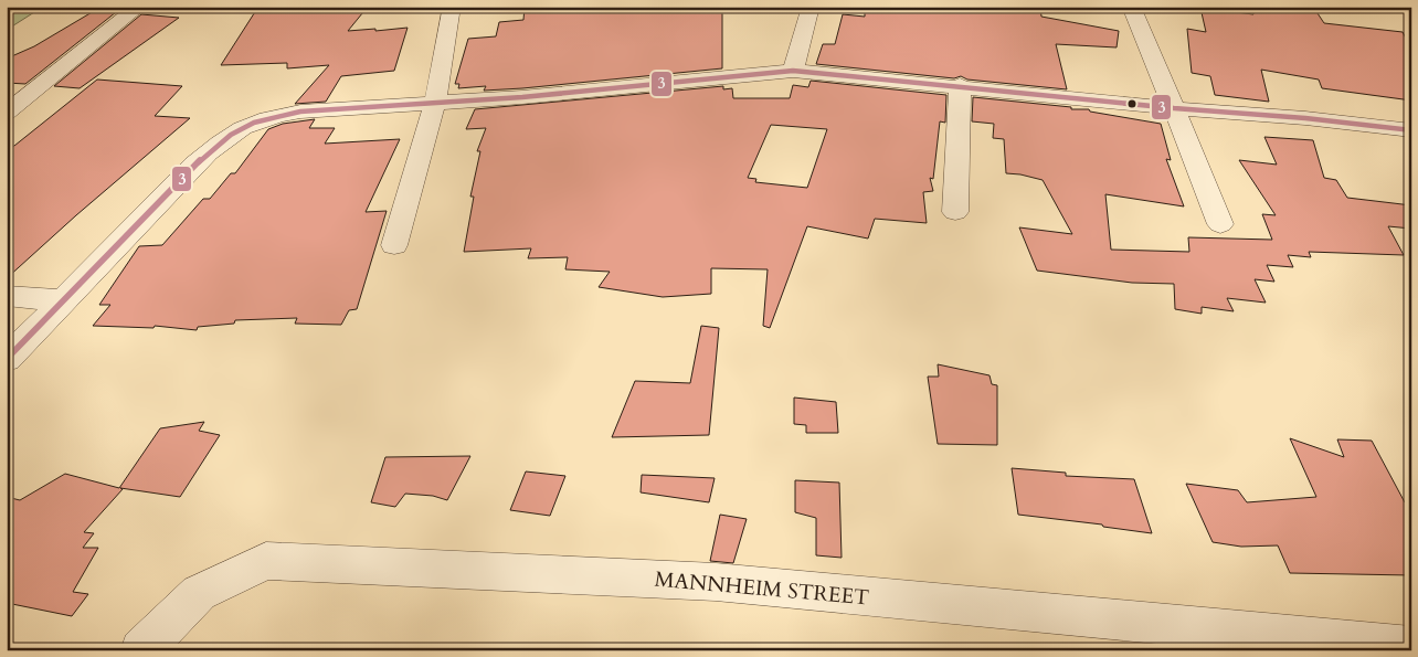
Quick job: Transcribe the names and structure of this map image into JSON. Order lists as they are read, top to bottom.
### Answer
{
  "streets": {
    "street": ["MANNHEIM STREET"]
  },
  "lines": ["transit line 3"]
}
